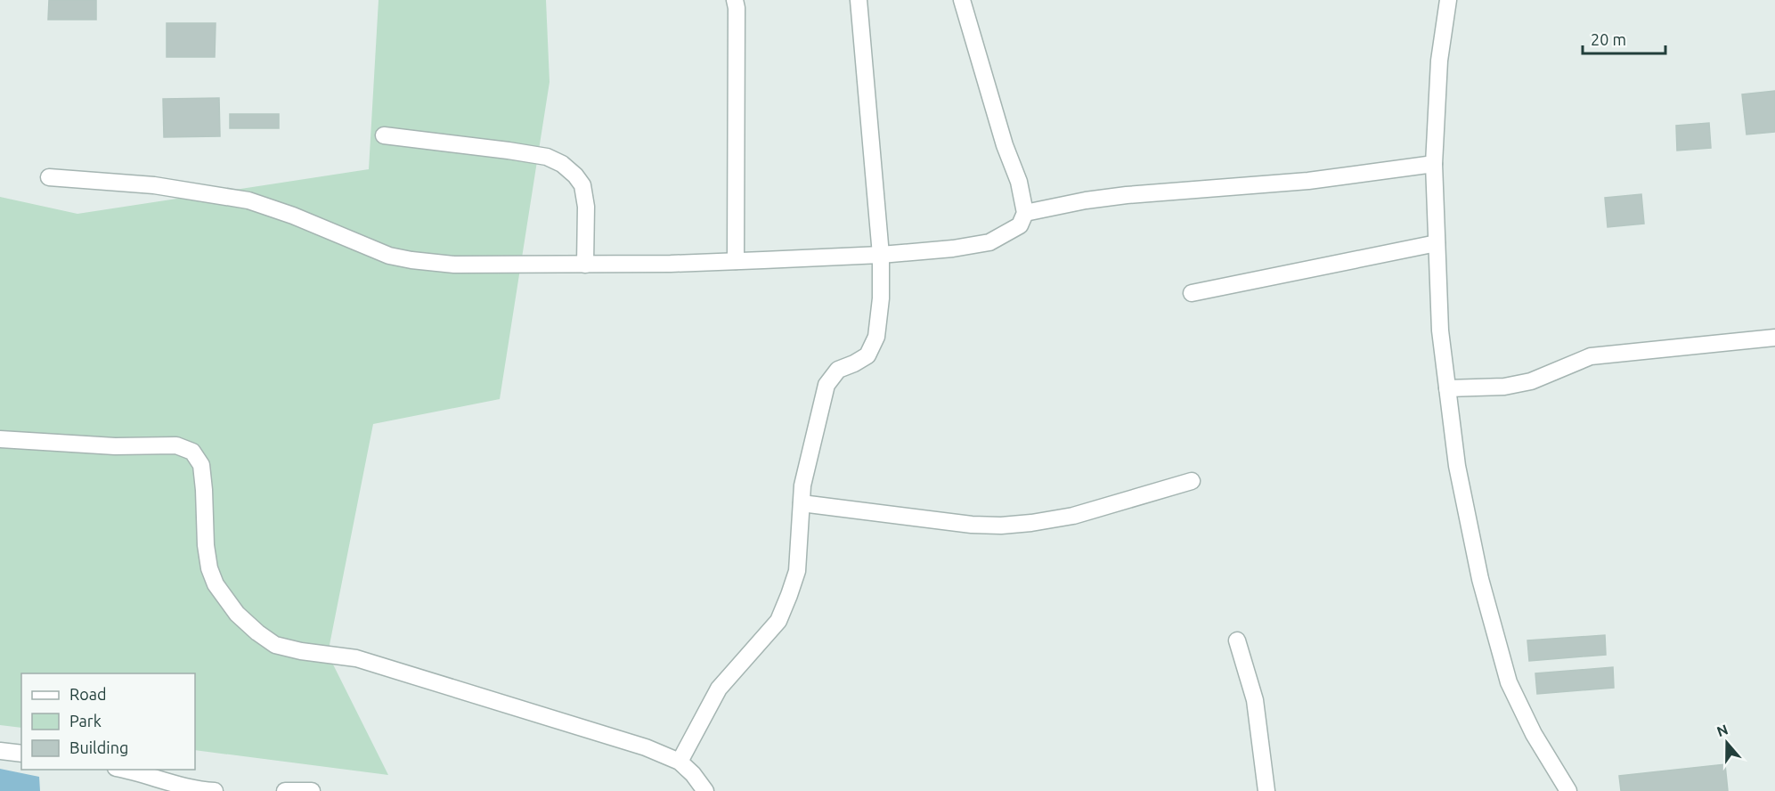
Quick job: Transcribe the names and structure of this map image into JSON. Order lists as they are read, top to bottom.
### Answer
{
  "legend": ["Road", "Park", "Building"],
  "scale_bar": "20 m",
  "north": "top"
}
